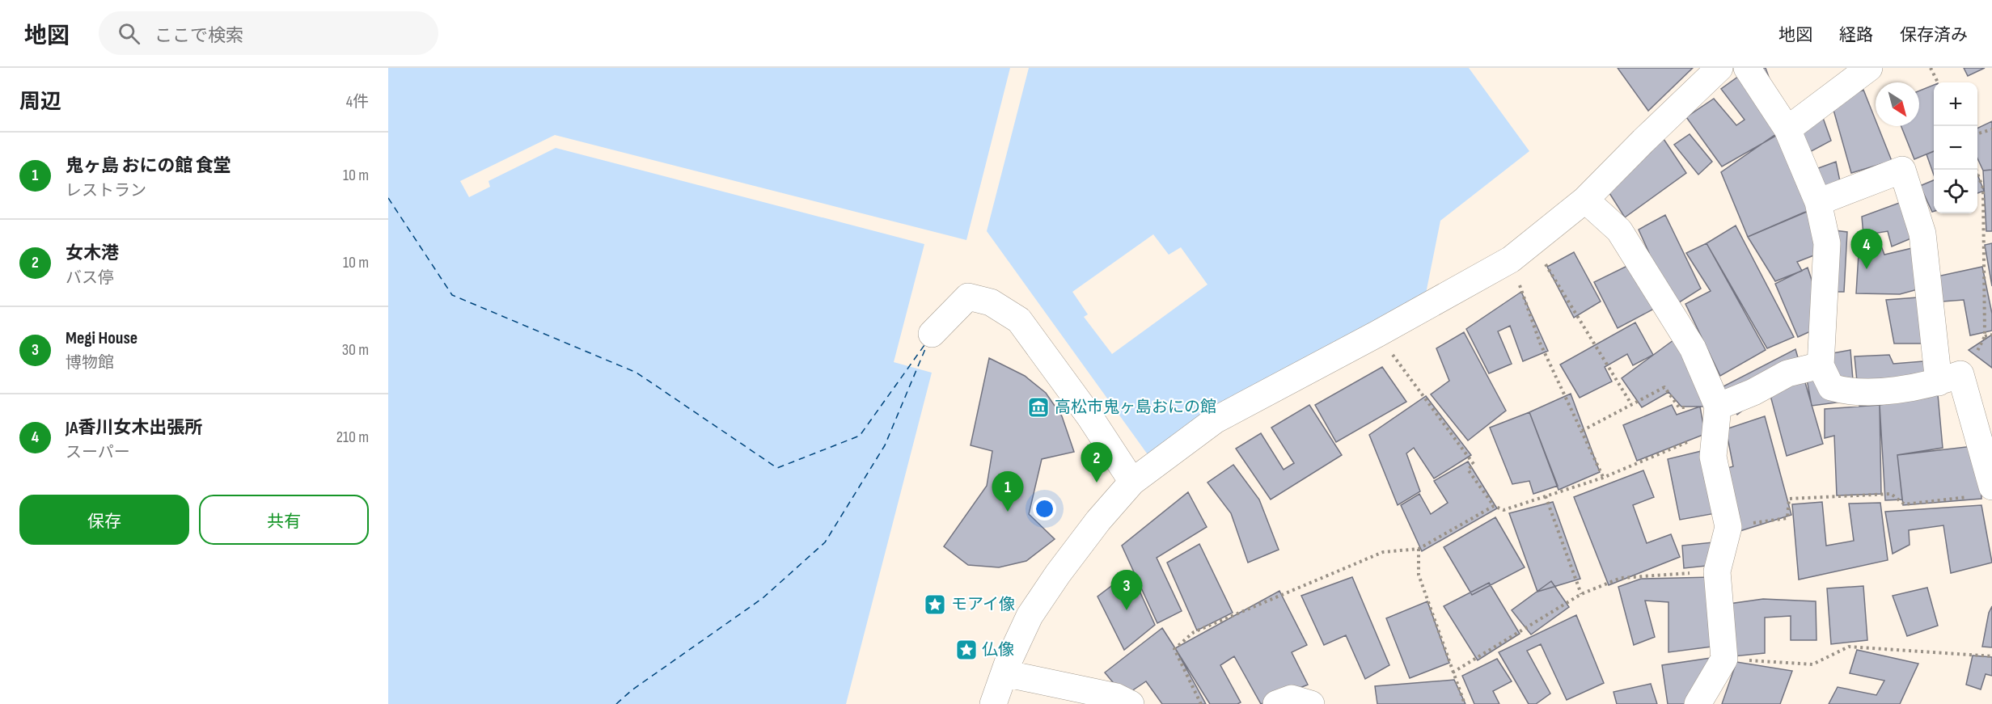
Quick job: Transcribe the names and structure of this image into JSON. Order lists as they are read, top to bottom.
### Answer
{
  "places": {
    "museum": ["高松市鬼ヶ島おにの館"],
    "place": ["モアイ像", "仏像"]
  },
  "north": "bottom right",
  "page": {
    "header": "地図",
    "search": "ここで検索",
    "nav": ["地図", "経路", "保存済み"],
    "heading": ["周辺", "4件"],
    "map_buttons": ["+", "−"],
    "list": [
      {
        "mark": "1",
        "name": "鬼ヶ島 おにの館 食堂",
        "note": "レストラン",
        "value": "10 m"
      },
      {
        "mark": "2",
        "name": "女木港",
        "note": "バス停",
        "value": "10 m"
      },
      {
        "mark": "3",
        "name": "Megi House",
        "note": "博物館",
        "value": "30 m"
      },
      {
        "mark": "4",
        "name": "JA香川女木出張所",
        "note": "スーパー",
        "value": "210 m"
      }
    ],
    "pins": [
      "4",
      "2",
      "1",
      "3"
    ],
    "buttons": ["保存", "共有"]
  }
}
